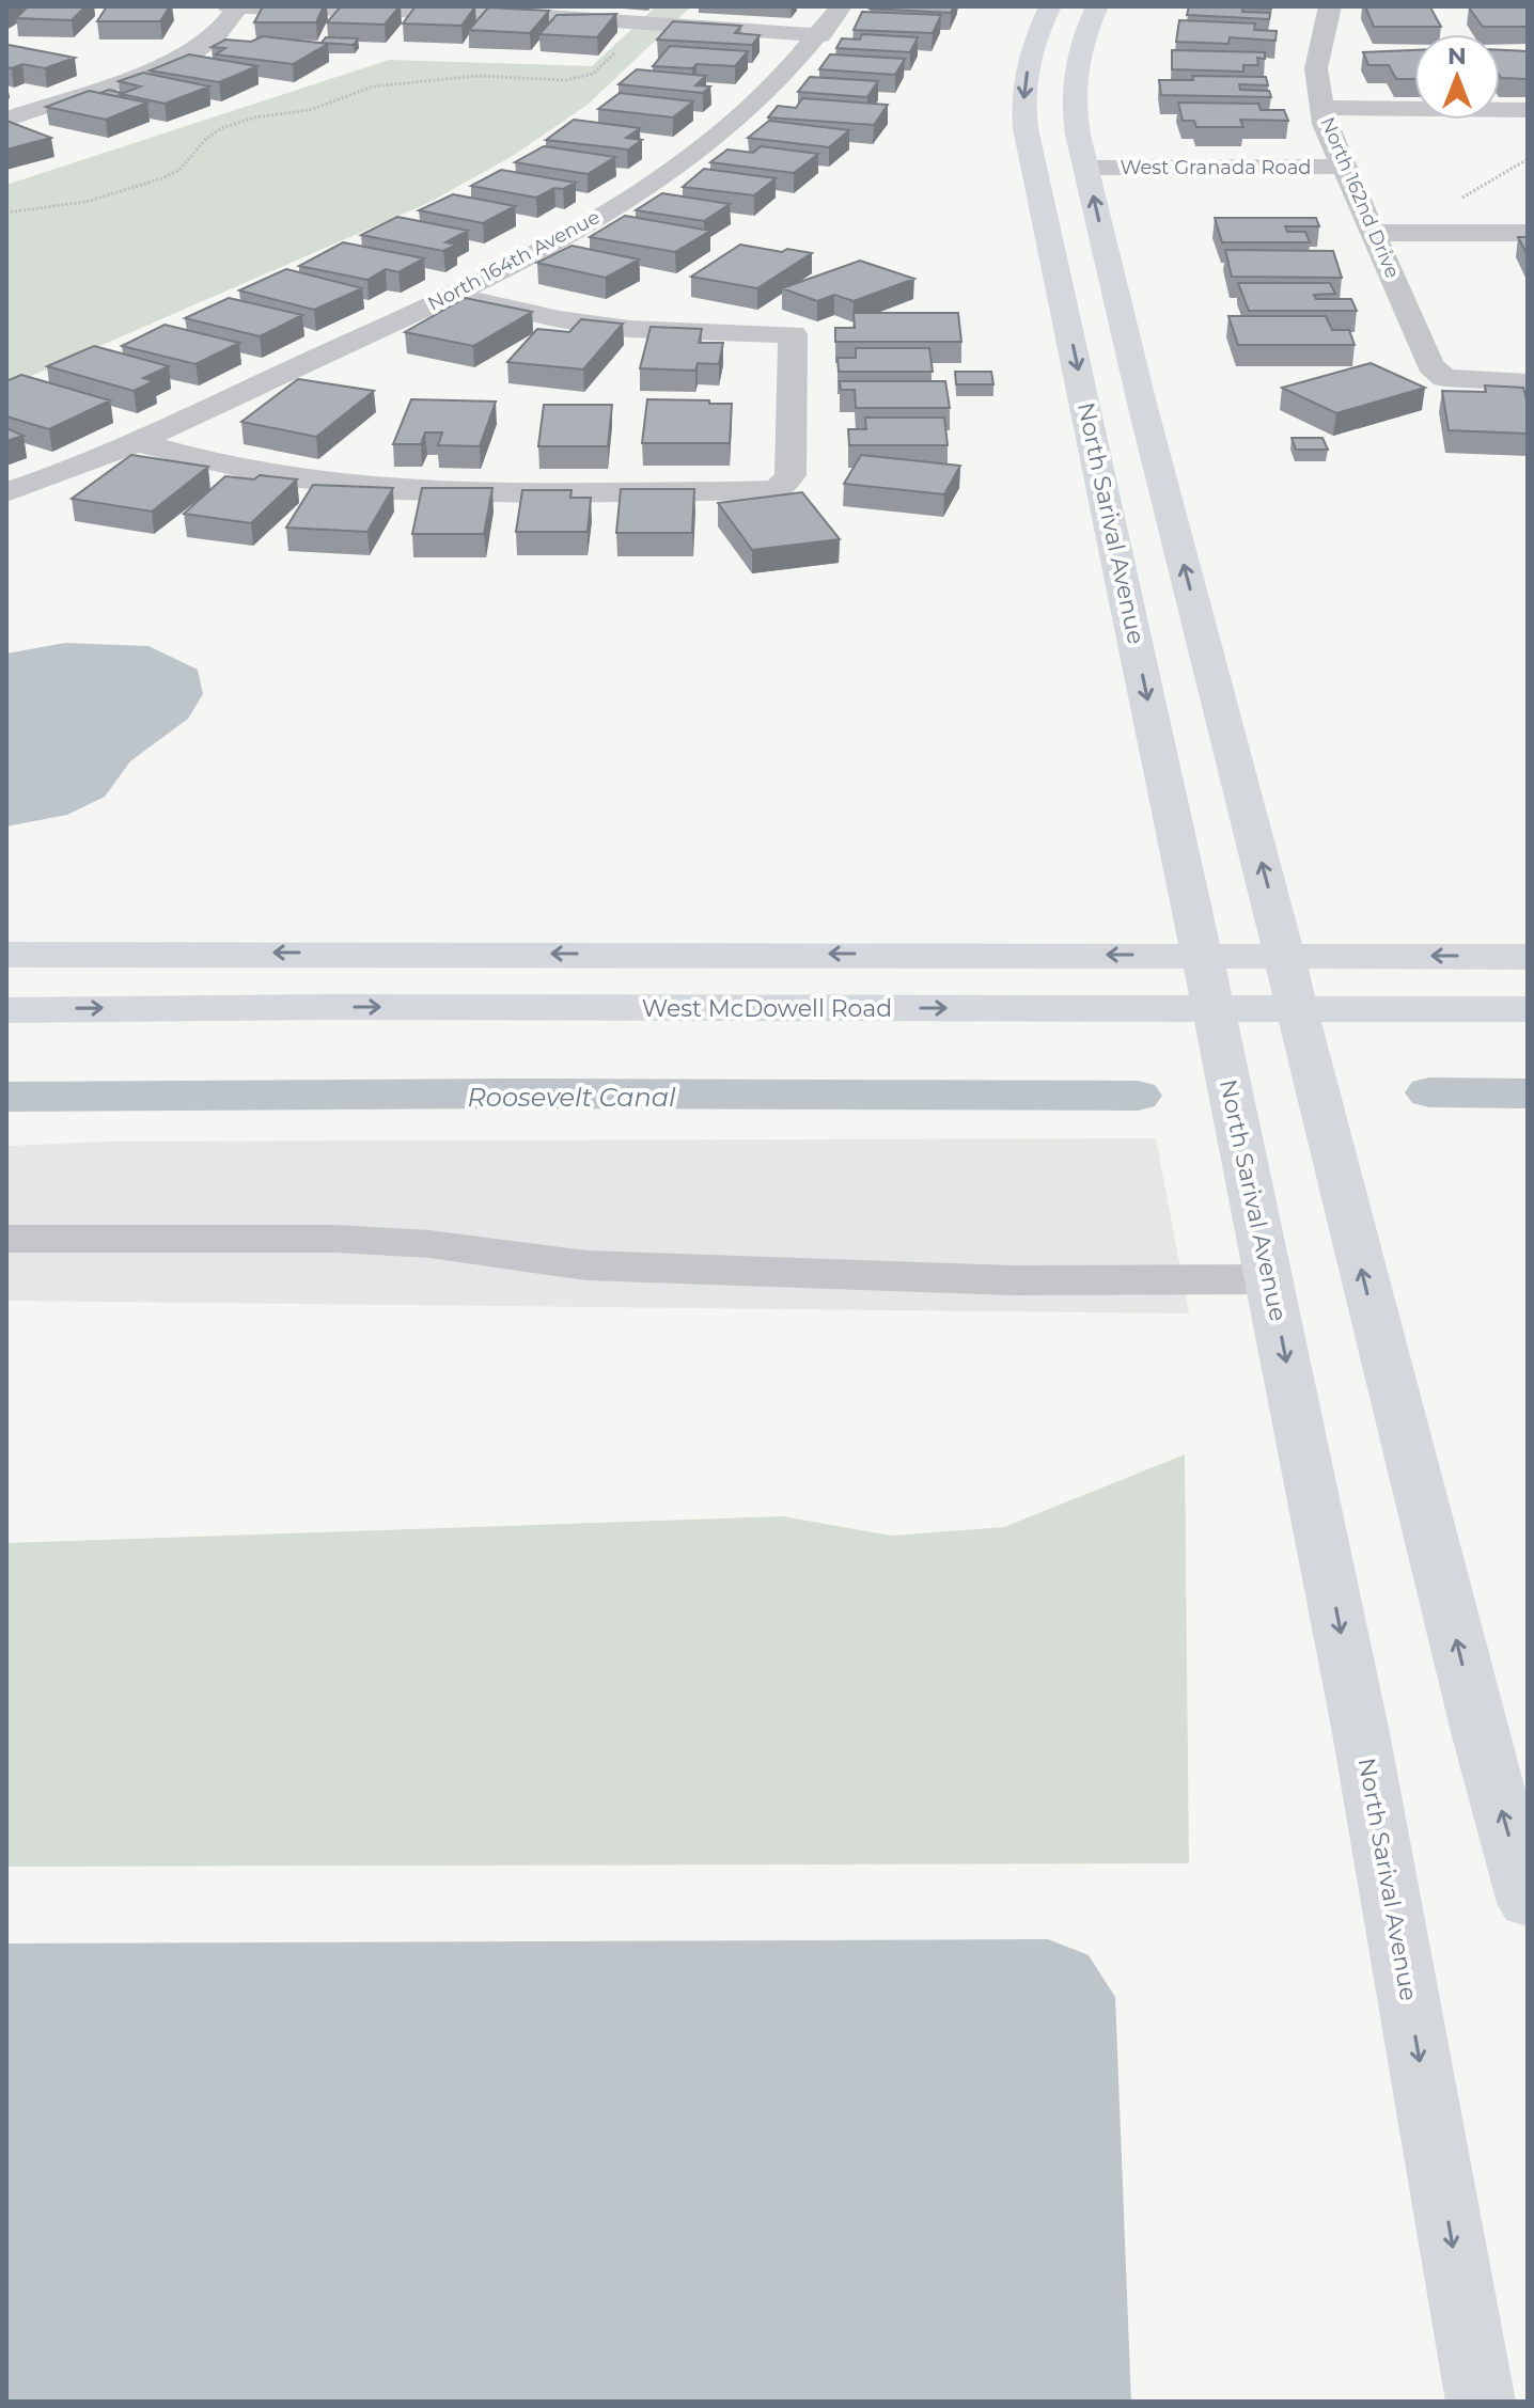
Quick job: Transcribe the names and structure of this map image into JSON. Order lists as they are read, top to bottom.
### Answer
{
  "streets": {
    "main road": ["North Sarival Avenue", "West McDowell Road"],
    "street": ["West Granada Road", "North 162nd Drive", "North 164th Avenue"]
  },
  "crossings": [
    ["West Granada Road", "North 162nd Drive"],
    ["North Sarival Avenue", "West McDowell Road"]
  ],
  "water": ["Roosevelt Canal"],
  "north": "top"
}
